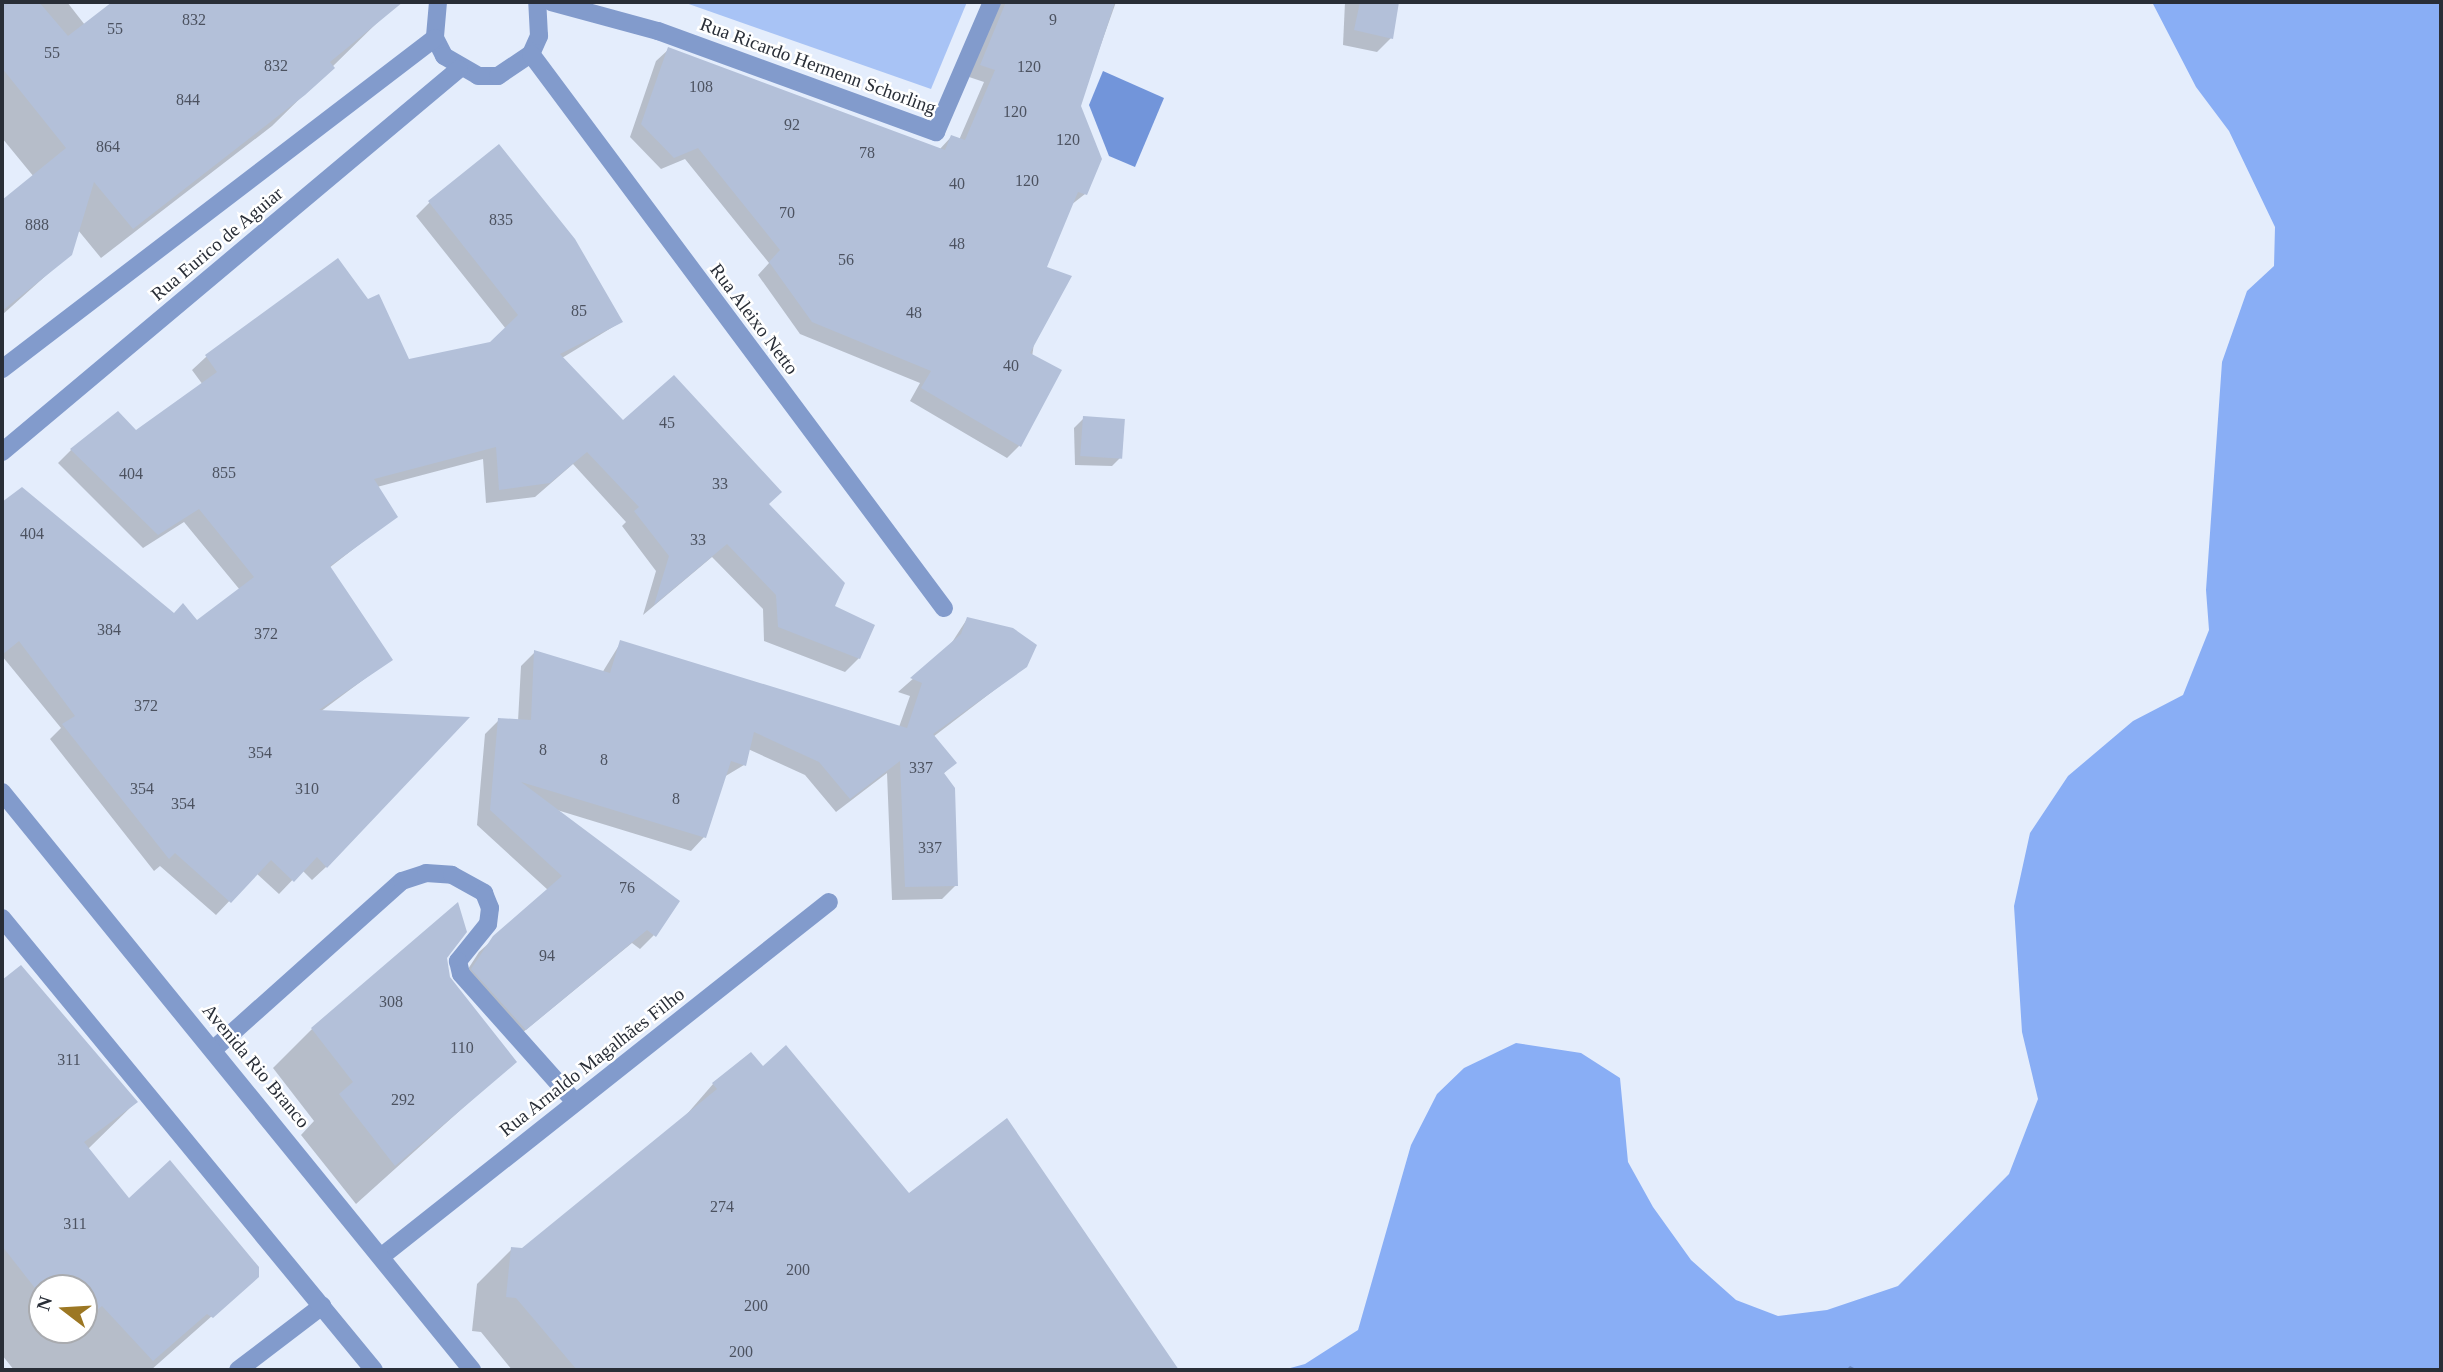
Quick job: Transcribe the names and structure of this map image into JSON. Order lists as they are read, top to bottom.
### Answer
{
  "streets": {
    "street": [
      "Rua Ricardo Hermenn Schorling",
      "Rua Eurico de Aguiar",
      "Rua Aleixo Netto",
      "Rua Arnaldo Magalhães Filho",
      "Avenida Rio Branco"
    ]
  },
  "crossings": [
    ["Rua Arnaldo Magalhães Filho", "Avenida Rio Branco"]
  ],
  "house_numbers": [
    "832",
    "9",
    "55",
    "55",
    "832",
    "120",
    "108",
    "844",
    "120",
    "92",
    "120",
    "864",
    "78",
    "120",
    "40",
    "70",
    "835",
    "888",
    "48",
    "56",
    "85",
    "48",
    "40",
    "45",
    "855",
    "404",
    "33",
    "404",
    "33",
    "384",
    "372",
    "372",
    "8",
    "354",
    "8",
    "337",
    "354",
    "310",
    "8",
    "354",
    "337",
    "76",
    "94",
    "308",
    "110",
    "311",
    "292",
    "274",
    "311",
    "200",
    "200",
    "200"
  ],
  "north": "left"
}
